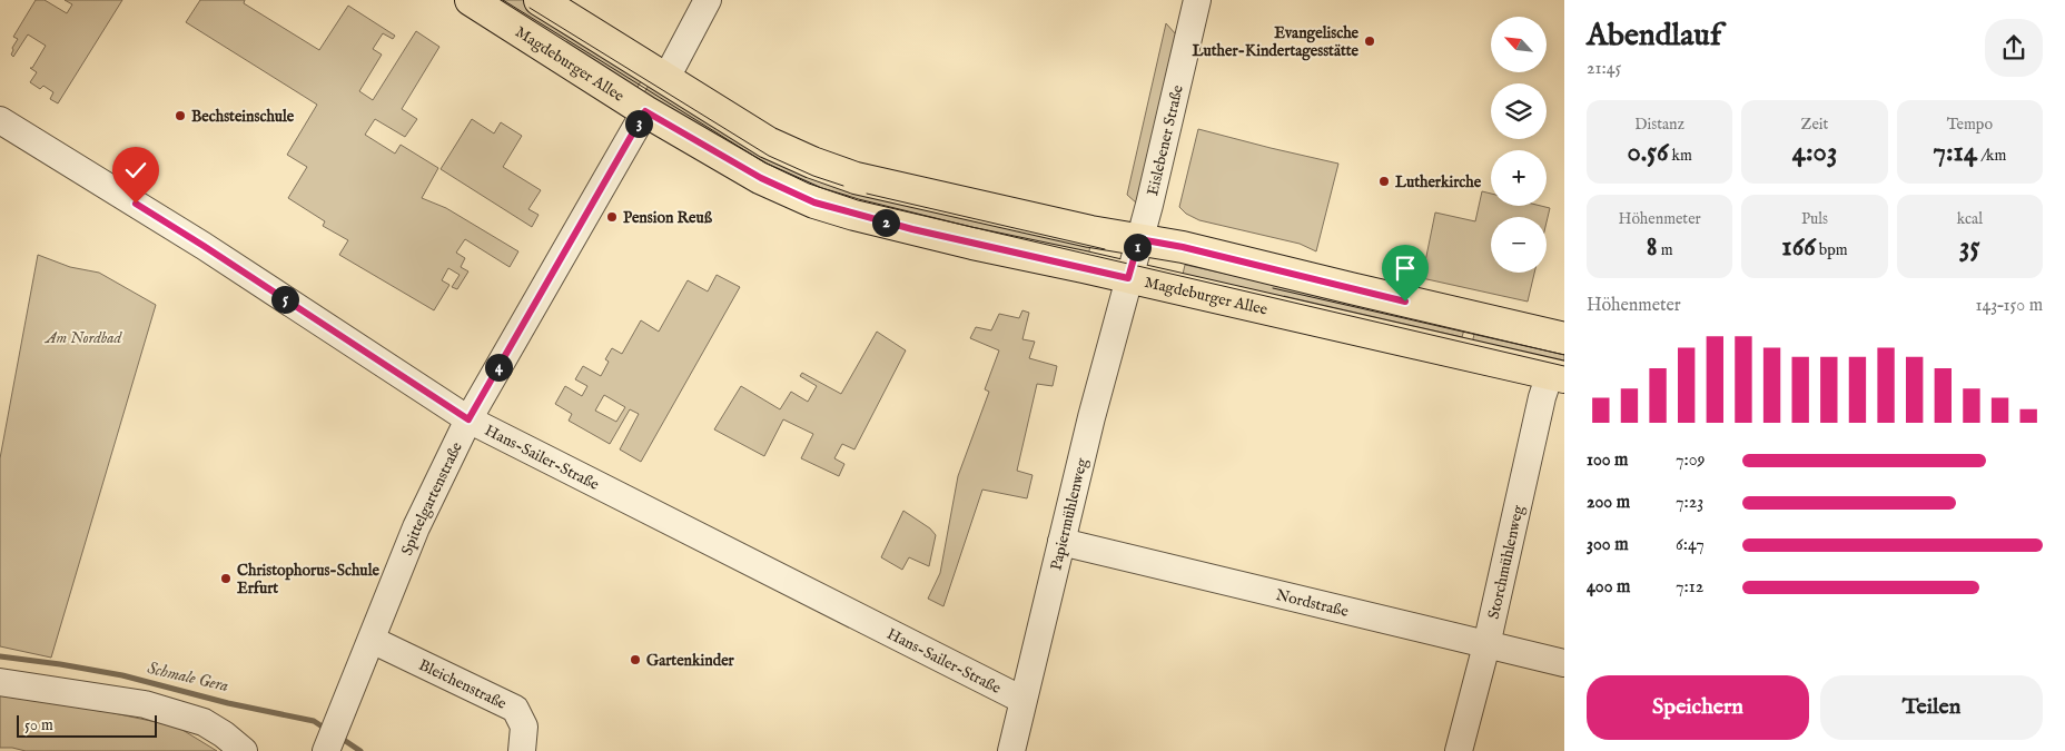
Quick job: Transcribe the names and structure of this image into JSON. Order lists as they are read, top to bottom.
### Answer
{
  "streets": {
    "main road": ["Magdeburger Allee"],
    "street": [
      "Eislebener Straße",
      "Hans-Sailer-Straße",
      "Spittelgartenstraße",
      "Papiermühlenweg",
      "Storchmühlenweg",
      "Nordstraße",
      "Bleichenstraße"
    ]
  },
  "crossings": [
    ["Magdeburger Allee", "Eislebener Straße"],
    ["Magdeburger Allee", "Spittelgartenstraße"],
    ["Magdeburger Allee", "Papiermühlenweg"],
    ["Magdeburger Allee", "Storchmühlenweg"],
    ["Eislebener Straße", "Papiermühlenweg"],
    ["Hans-Sailer-Straße", "Spittelgartenstraße"],
    ["Hans-Sailer-Straße", "Papiermühlenweg"],
    ["Spittelgartenstraße", "Bleichenstraße"],
    ["Papiermühlenweg", "Nordstraße"],
    ["Storchmühlenweg", "Nordstraße"]
  ],
  "water": ["Schmale Gera"],
  "parks": ["Am Nordbad"],
  "places": [
    "Evangelische Luther-Kindertagesstätte",
    "Bechsteinschule",
    "Lutherkirche",
    "Pension Reuß",
    "Christophorus-Schule Erfurt",
    "Gartenkinder"
  ],
  "scale_bar": "50 m",
  "north": "top left",
  "page": {
    "heading": ["Abendlauf", "21:45"],
    "map_buttons": ["+", "−"],
    "stats": [
      ["Distanz", "0.56 km"],
      ["Zeit", "4:03"],
      ["Tempo", "7:14 /km"],
      ["Höhenmeter", "8 m"],
      ["Puls", "166 bpm"],
      ["kcal", "35"]
    ],
    "pins": [
      "3",
      "2",
      "1",
      "5",
      "4"
    ],
    "chart": ["Höhenmeter", "143–150 m"],
    "list": [
      {
        "name": "100 m",
        "note": "7:09"
      },
      {
        "name": "200 m",
        "note": "7:23"
      },
      {
        "name": "300 m",
        "note": "6:47"
      },
      {
        "name": "400 m",
        "note": "7:12"
      }
    ],
    "buttons": ["Speichern", "Teilen"],
    "scale": "50 m"
  }
}
